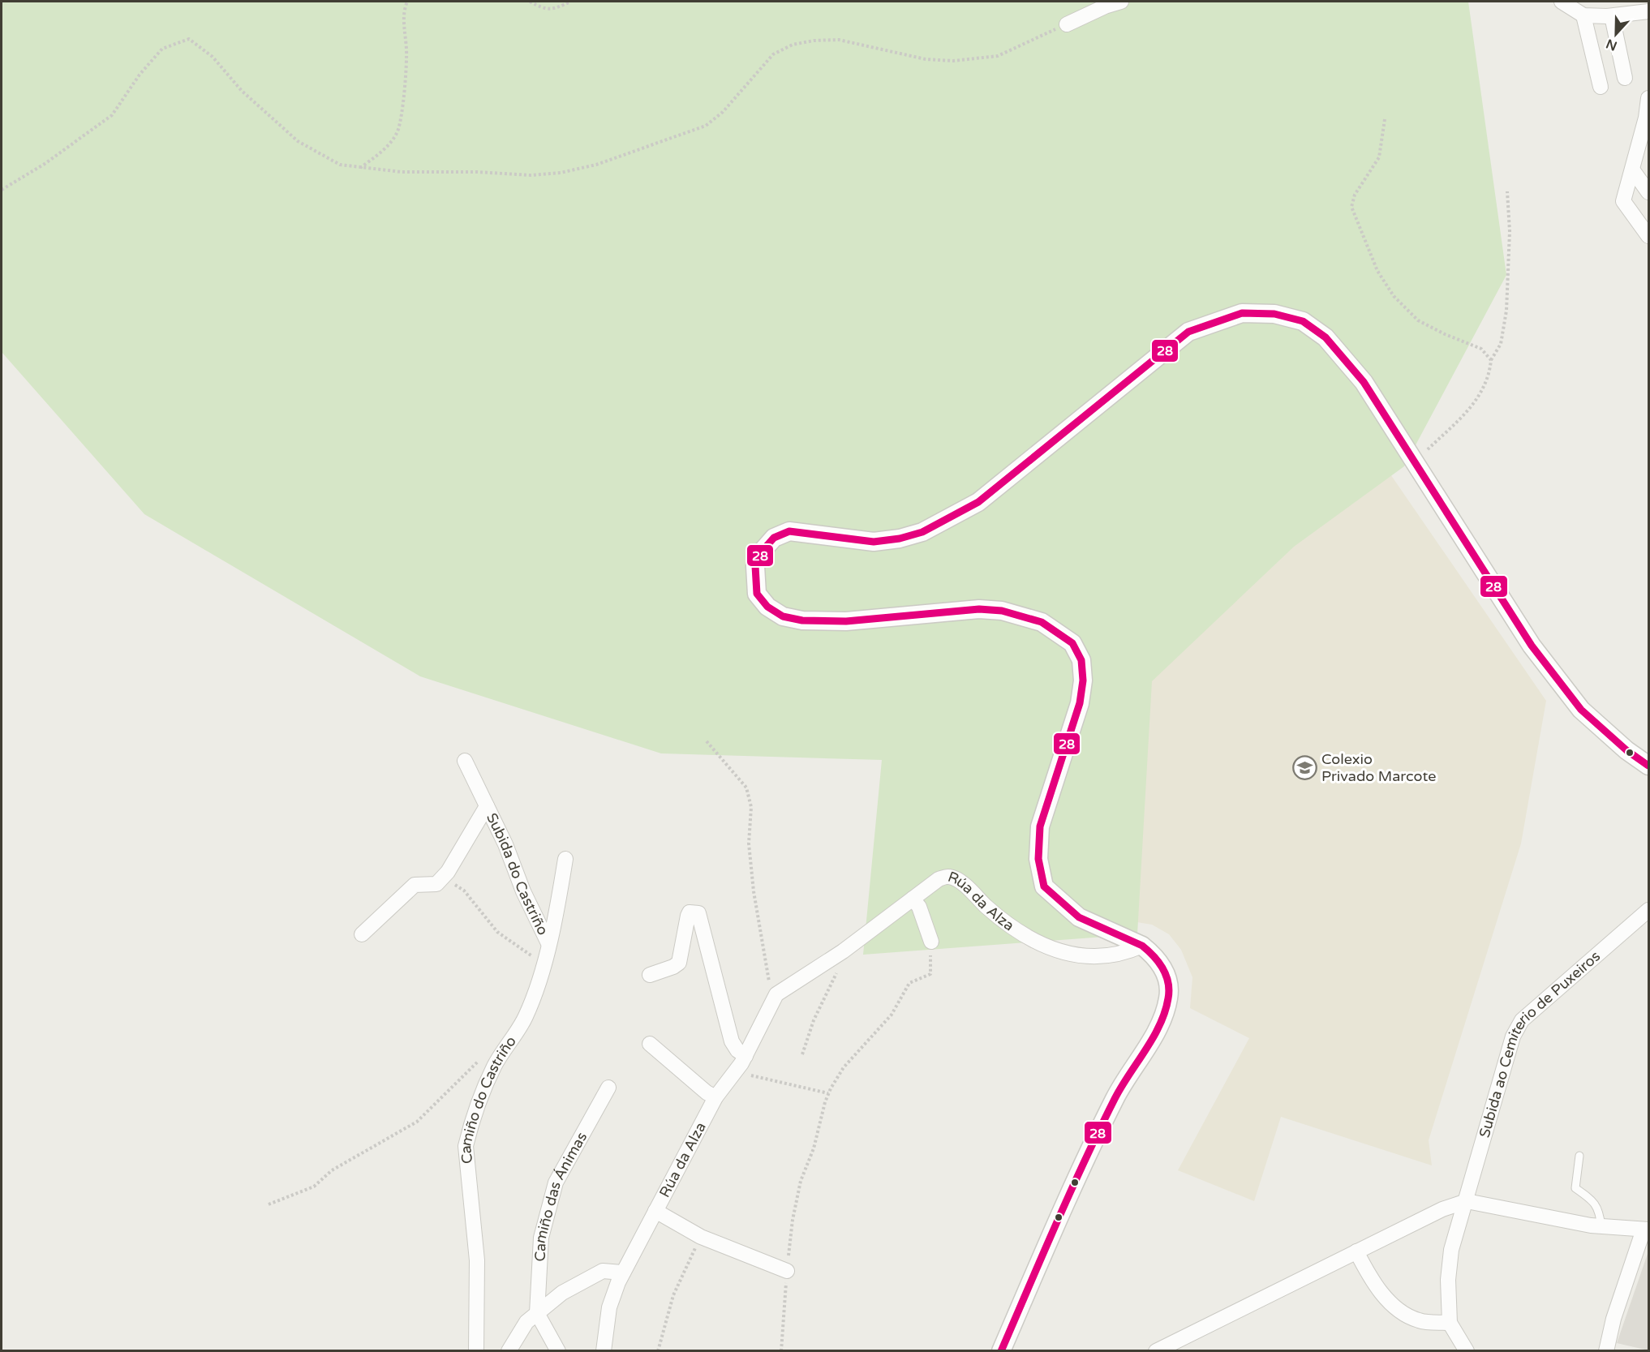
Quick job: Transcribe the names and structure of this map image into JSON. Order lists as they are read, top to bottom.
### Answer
{
  "streets": {
    "street": [
      "Subida do Castriño",
      "Rúa da Alza",
      "Subida ao Cemiterio de Puxeiros",
      "Camiño do Castriño",
      "Camiño das Ánimas"
    ]
  },
  "crossings": [
    ["Subida do Castriño", "Camiño do Castriño"]
  ],
  "places": {
    "school or university": ["Colexio Privado Marcote"]
  },
  "lines": ["transit line 28"],
  "north": "bottom"
}
